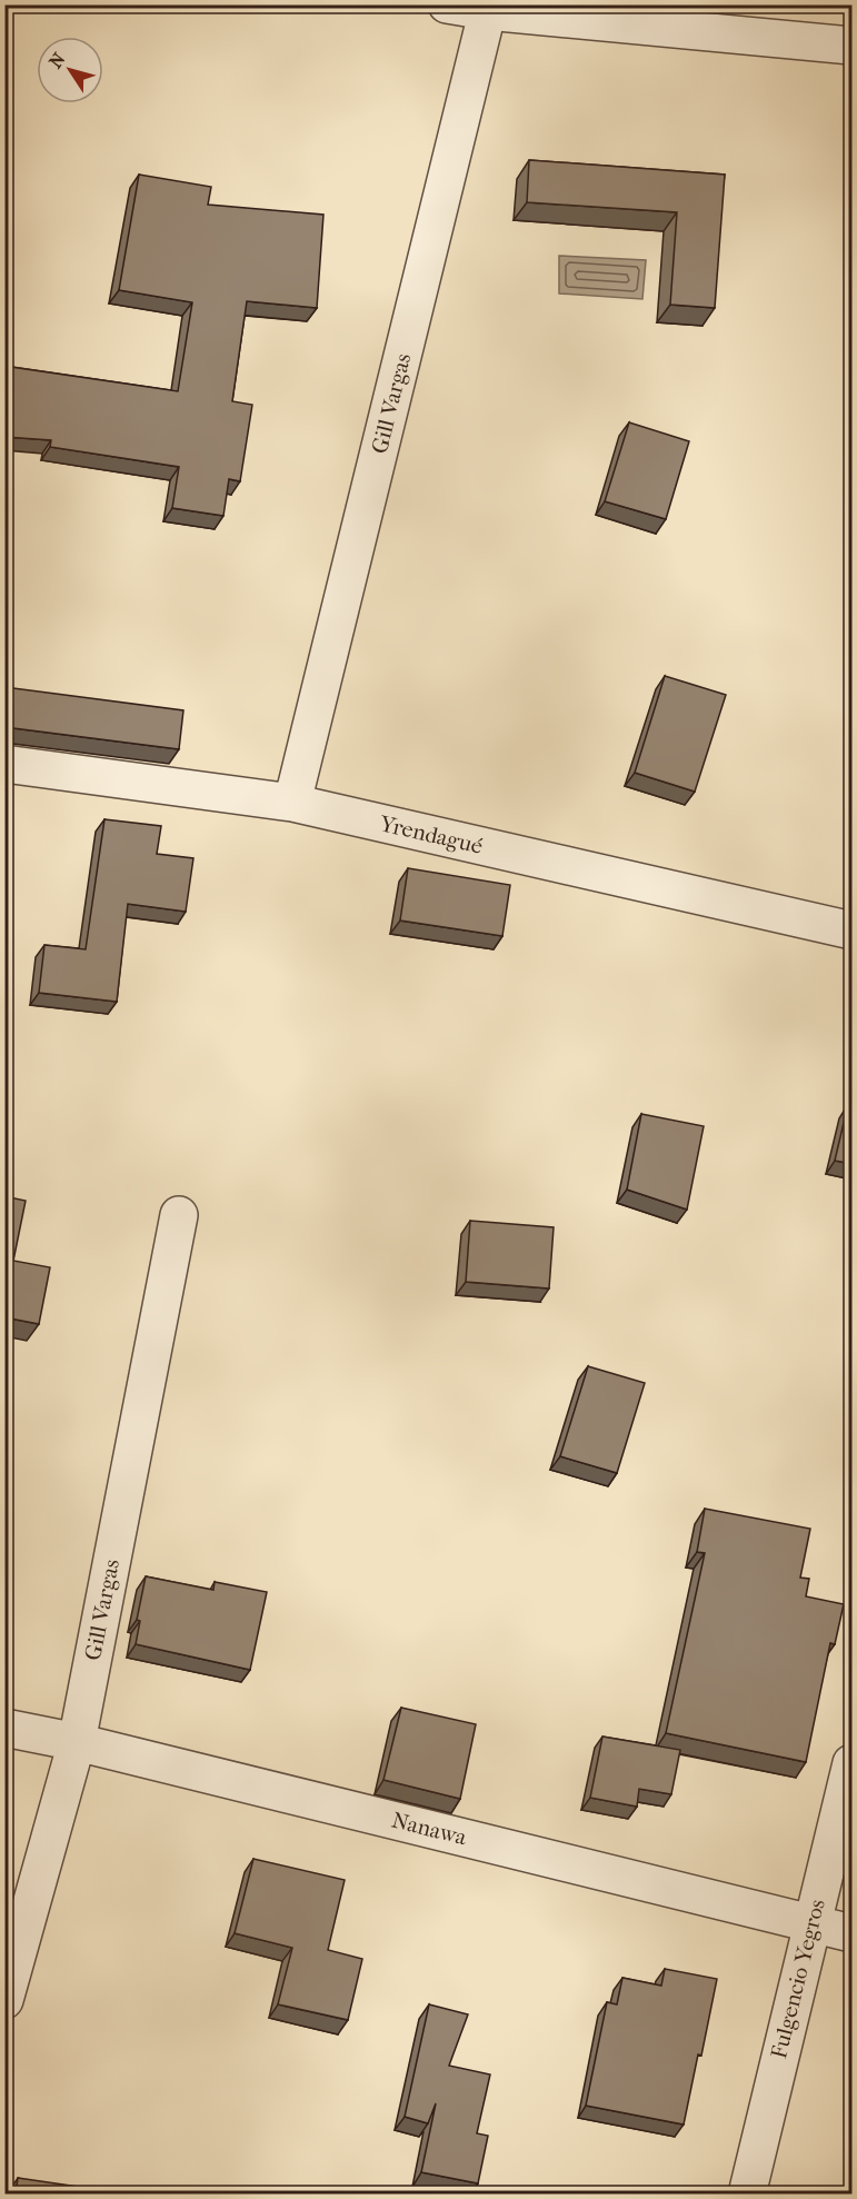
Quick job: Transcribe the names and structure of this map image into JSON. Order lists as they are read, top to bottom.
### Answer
{
  "streets": {
    "street": [
      "Gill Vargas",
      "Yrendagué",
      "Nanawa",
      "Fulgencio Yegros"
    ]
  },
  "crossings": [
    ["Gill Vargas", "Yrendagué"],
    ["Gill Vargas", "Nanawa"],
    ["Nanawa", "Fulgencio Yegros"]
  ],
  "north": "top left"
}
